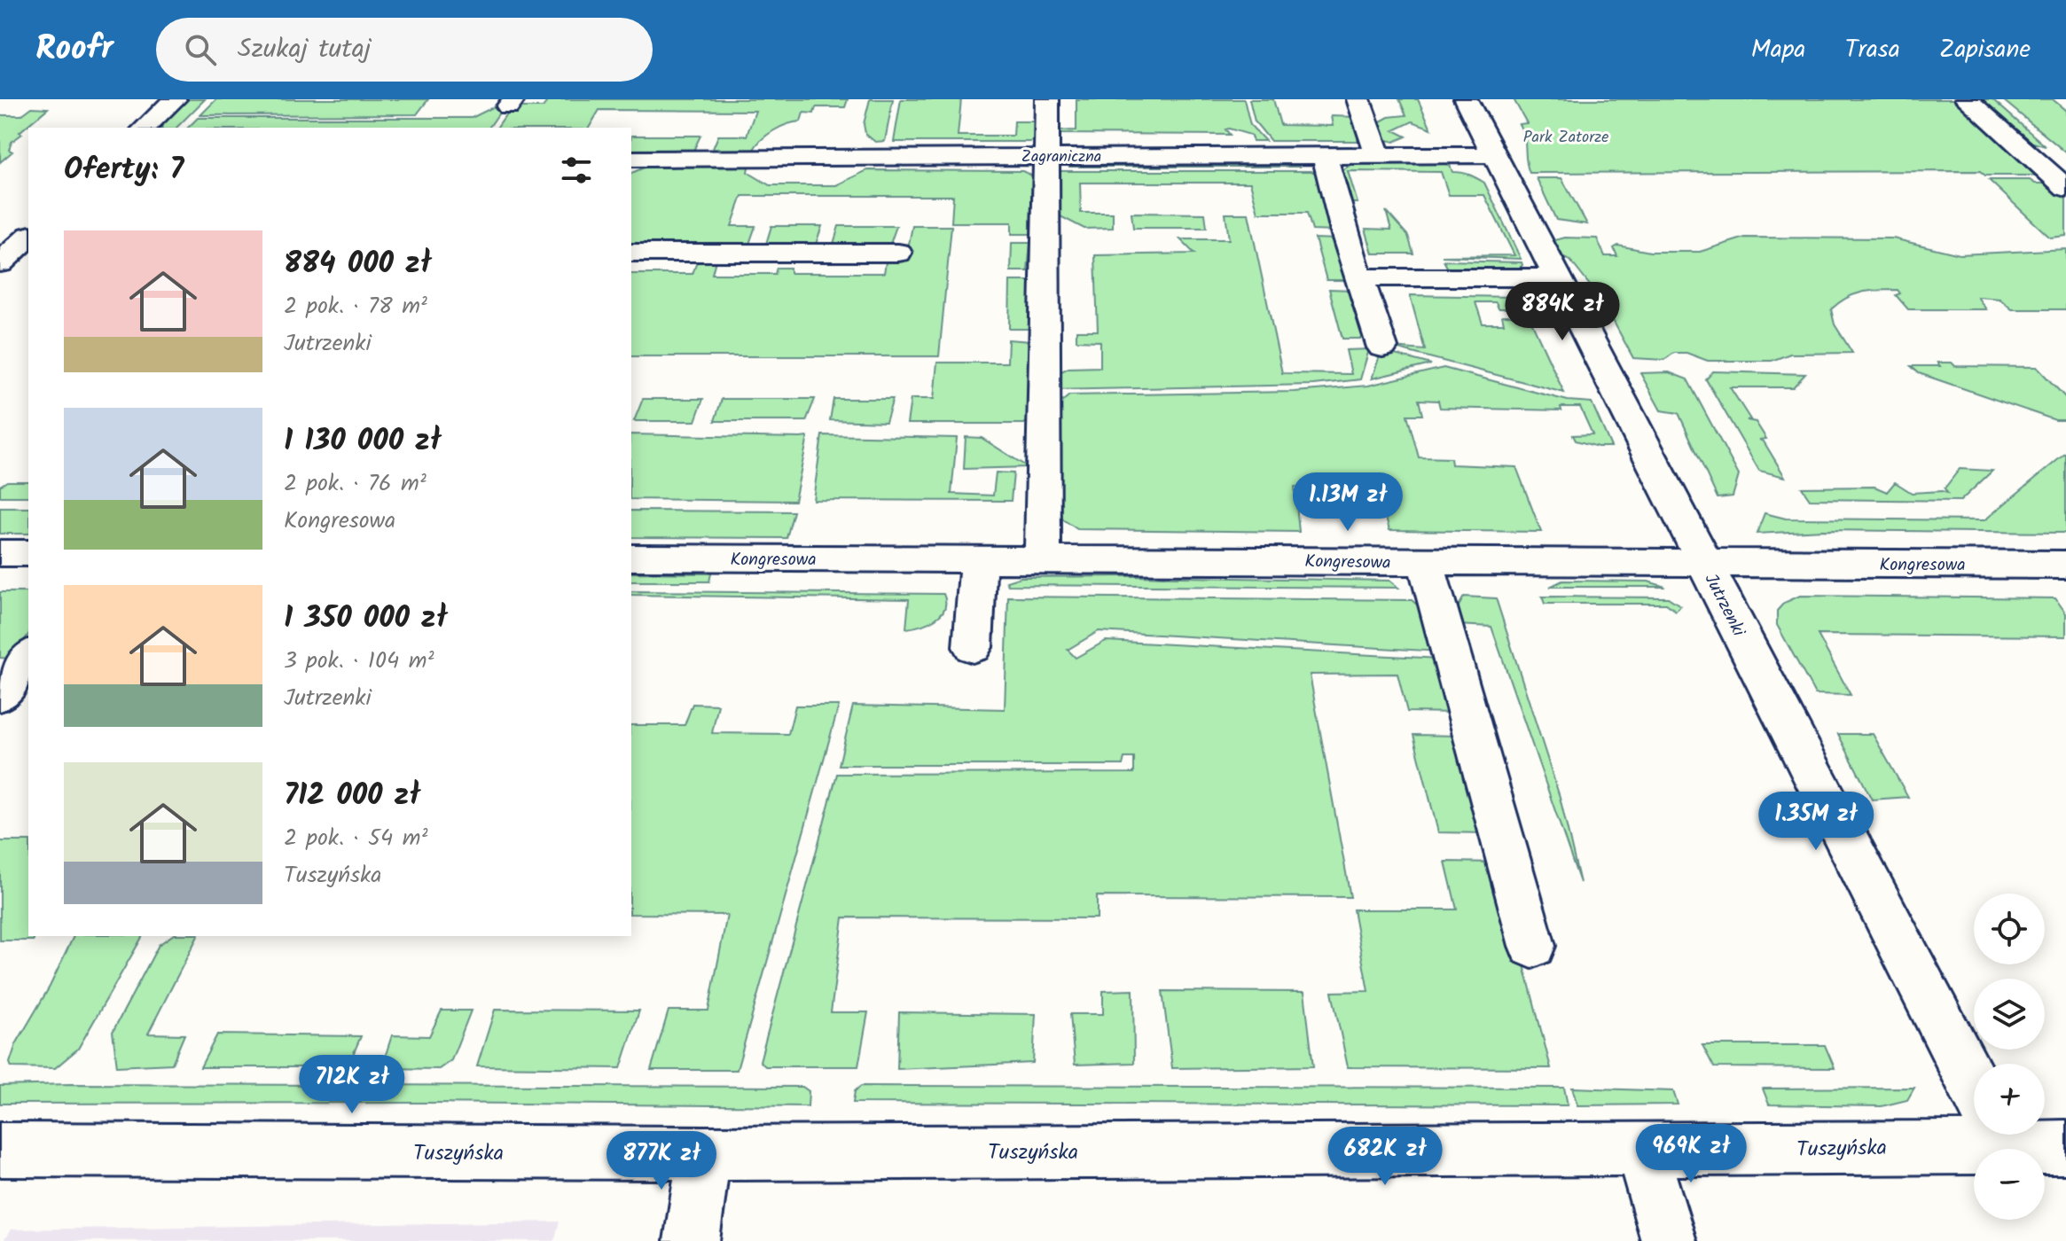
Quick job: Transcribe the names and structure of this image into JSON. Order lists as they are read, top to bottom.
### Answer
{
  "streets": {
    "street": [
      "Zagraniczna",
      "Kongresowa",
      "Jutrzenki",
      "Tuszyńska"
    ]
  },
  "crossings": [
    ["Zagraniczna", "Jutrzenki"],
    ["Kongresowa", "Jutrzenki"]
  ],
  "parks": ["Park Zatorze"],
  "page": {
    "header": "Roofr",
    "search": "Szukaj tutaj",
    "nav": ["Mapa", "Trasa", "Zapisane"],
    "heading": "Oferty: 7",
    "list": [
      {
        "name": "884 000 zł",
        "note": "2 pok. · 78 m² · Jutrzenki"
      },
      {
        "name": "1 130 000 zł",
        "note": "2 pok. · 76 m² · Kongresowa"
      },
      {
        "name": "1 350 000 zł",
        "note": "3 pok. · 104 m² · Jutrzenki"
      },
      {
        "name": "712 000 zł",
        "note": "2 pok. · 54 m² · Tuszyńska"
      }
    ],
    "price": [
      "884K zł",
      "1.13M zł",
      "1.35M zł",
      "712K zł",
      "969K zł",
      "682K zł",
      "877K zł"
    ],
    "map_buttons": ["+", "−"]
  }
}
